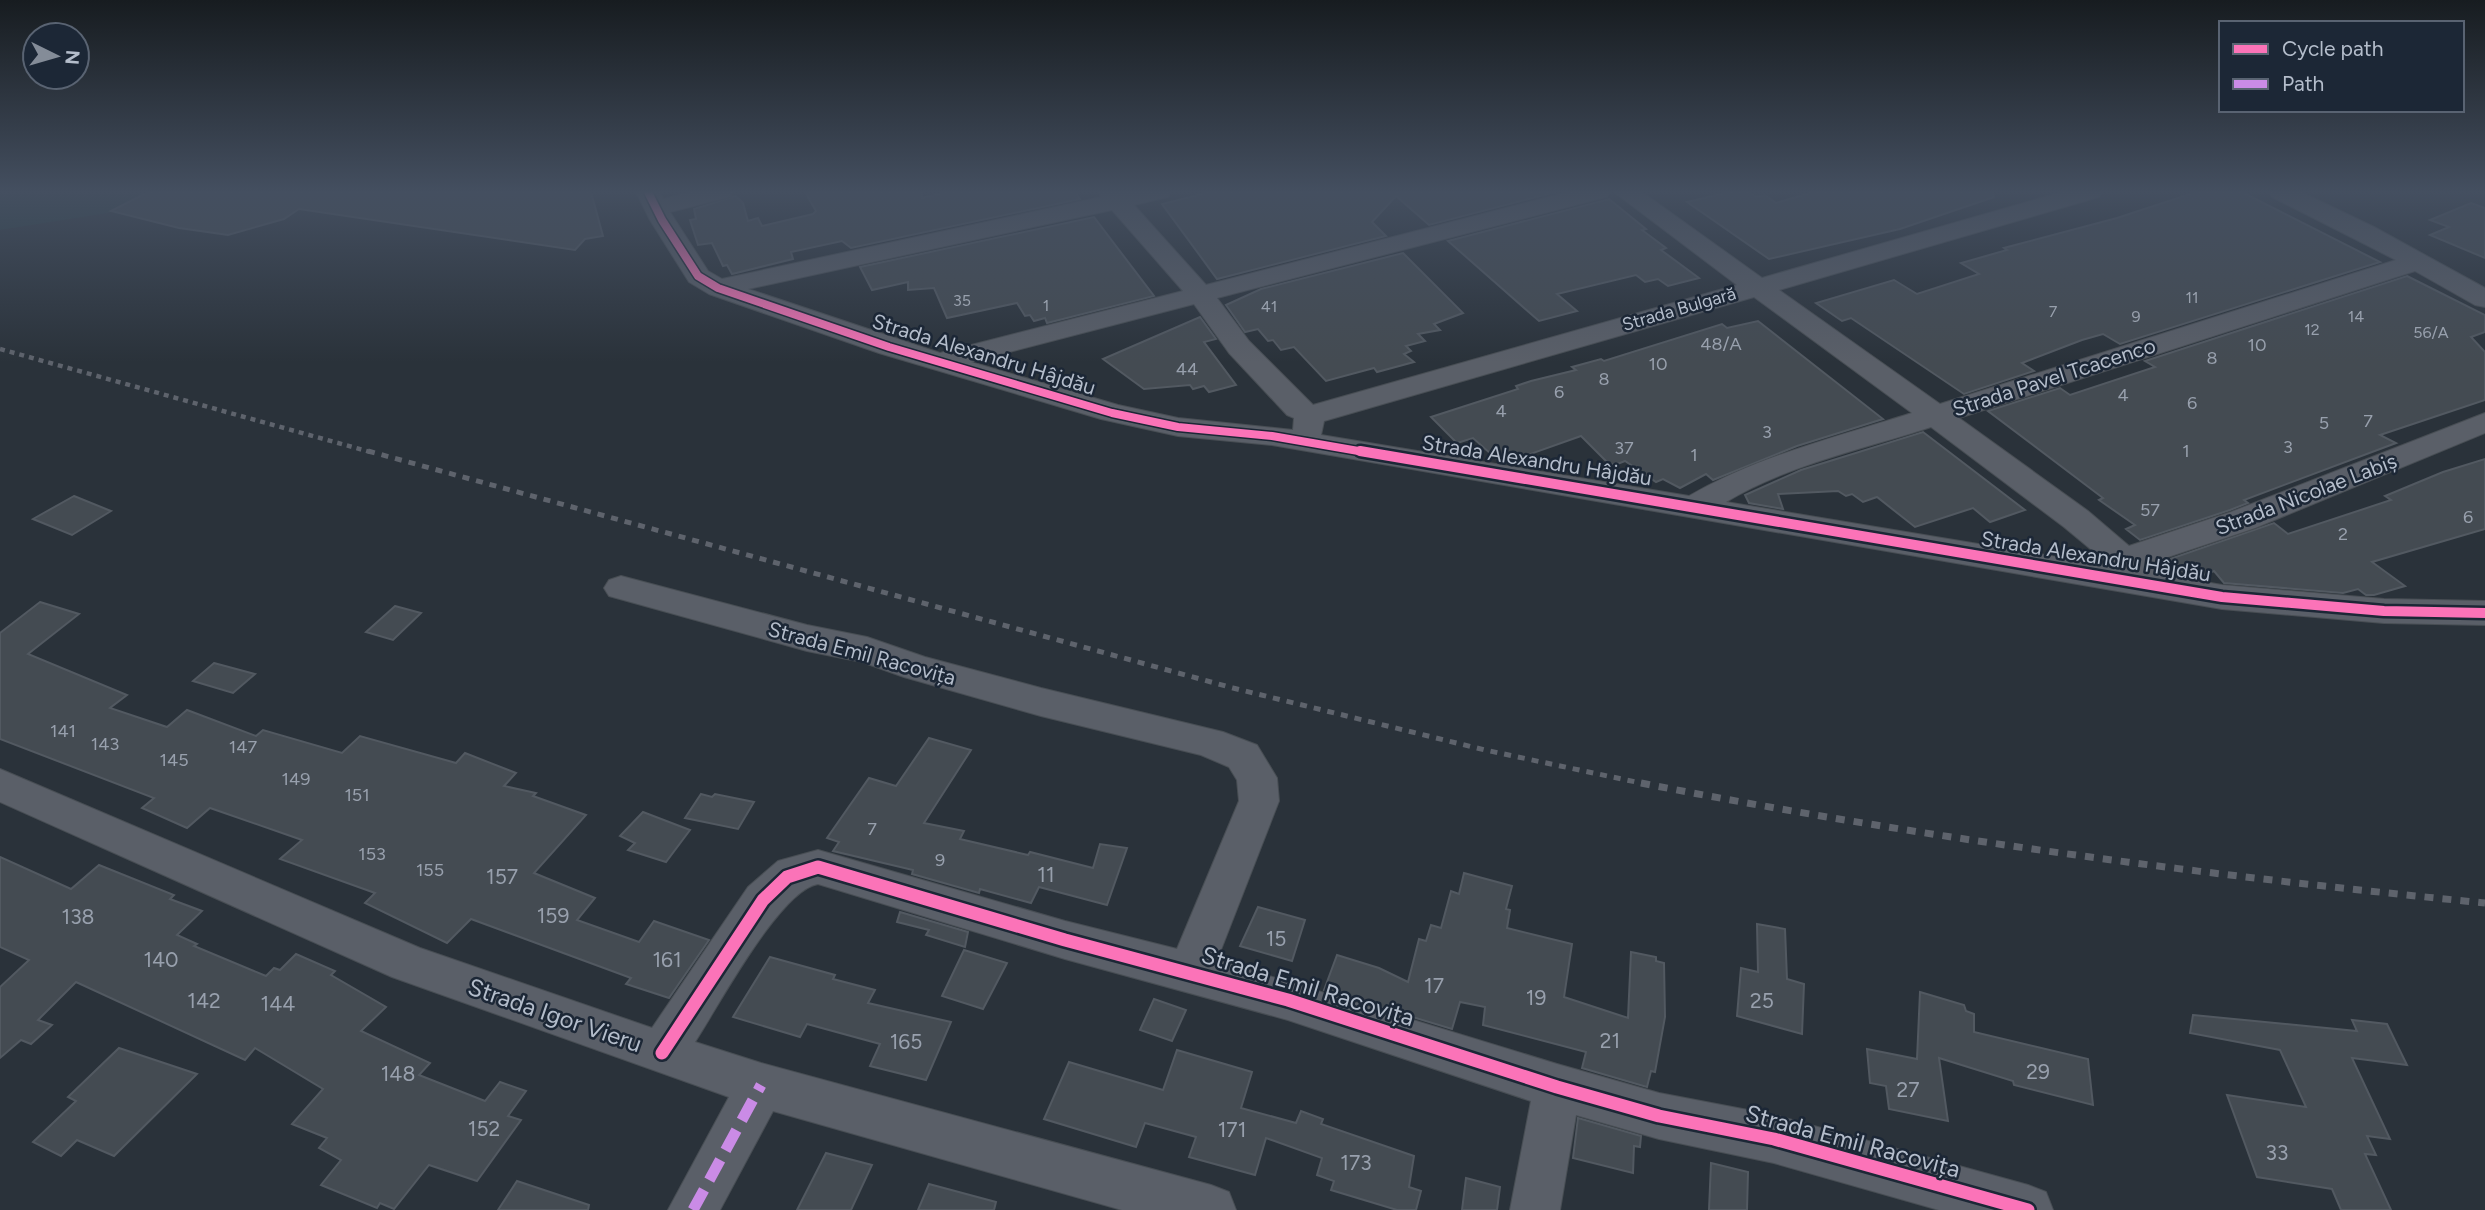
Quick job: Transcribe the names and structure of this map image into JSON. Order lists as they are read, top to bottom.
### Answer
{
  "streets": {
    "street": [
      "Strada Bulgară",
      "Strada Alexandru Hâjdău",
      "Strada Pavel Tcacenco",
      "Strada Nicolae Labiș",
      "Strada Emil Racovița",
      "Strada Igor Vieru"
    ]
  },
  "crossings": [
    ["Strada Bulgară", "Strada Alexandru Hâjdău"],
    ["Strada Alexandru Hâjdău", "Strada Pavel Tcacenco"],
    ["Strada Emil Racovița", "Strada Igor Vieru"]
  ],
  "house_numbers": [
    "11",
    "35",
    "1",
    "41",
    "7",
    "9",
    "14",
    "12",
    "56/A",
    "48/A",
    "10",
    "8",
    "10",
    "44",
    "8",
    "6",
    "4",
    "6",
    "4",
    "7",
    "5",
    "3",
    "3",
    "37",
    "1",
    "1",
    "57",
    "6",
    "2",
    "141",
    "143",
    "147",
    "145",
    "149",
    "151",
    "7",
    "153",
    "9",
    "155",
    "11",
    "157",
    "159",
    "138",
    "15",
    "140",
    "161",
    "17",
    "19",
    "142",
    "25",
    "144",
    "21",
    "165",
    "29",
    "148",
    "27",
    "152",
    "171",
    "33",
    "173"
  ],
  "legend": ["Cycle path", "Path"],
  "north": "right"
}
